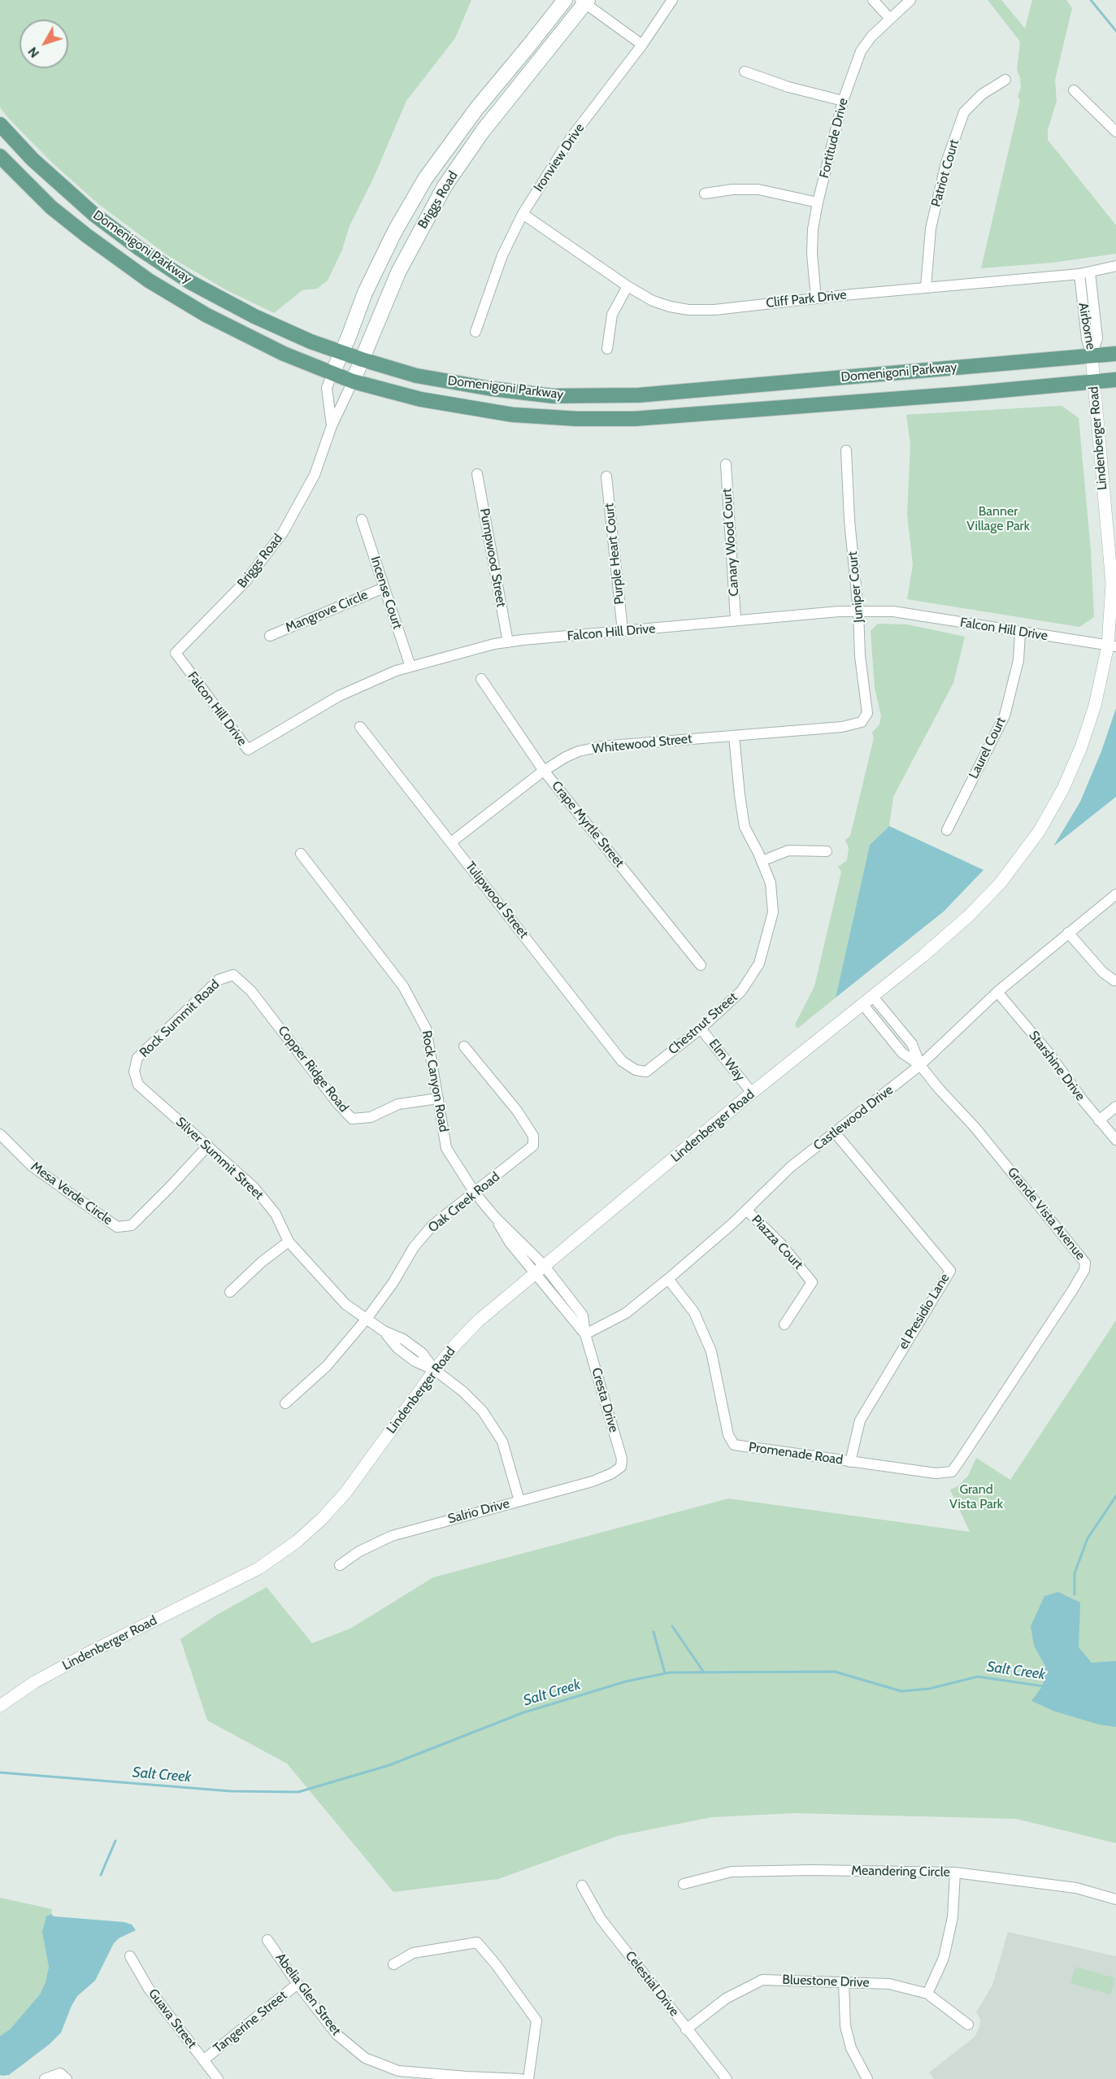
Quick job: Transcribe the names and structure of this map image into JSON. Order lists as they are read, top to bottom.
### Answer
{
  "streets": {
    "main road": ["Briggs Road", "Domenigoni Parkway"],
    "street": [
      "Fortitude Drive",
      "Ironview Drive",
      "Patriot Court",
      "Cliff Park Drive",
      "Airborne",
      "Lindenberger Road",
      "Canary Wood Court",
      "Purple Heart Court",
      "Pumpwood Street",
      "Juniper Court",
      "Incense Court",
      "Mangrove Circle",
      "Falcon Hill Drive",
      "Whitewood Street",
      "Laurel Court",
      "Crape Myrtle Street",
      "Tulipwood Street",
      "Rock Summit Road",
      "Chestnut Street",
      "Elm Way",
      "Starshine Drive",
      "Copper Ridge Road",
      "Rock Canyon Road",
      "Castlewood Drive",
      "Silver Summit Street",
      "Mesa Verde Circle",
      "Oak Creek Road",
      "Grande Vista Avenue",
      "Piazza Court",
      "el Presidio Lane",
      "Cresta Drive",
      "Promenade Road",
      "Salrio Drive",
      "Meandering Circle",
      "Bluestone Drive",
      "Celestial Drive",
      "Abelia Glen Street",
      "Guava Street",
      "Tangerine Street"
    ]
  },
  "crossings": [
    ["Fortitude Drive", "Cliff Park Drive"],
    ["Ironview Drive", "Cliff Park Drive"],
    ["Patriot Court", "Cliff Park Drive"],
    ["Briggs Road", "Domenigoni Parkway"],
    ["Briggs Road", "Falcon Hill Drive"],
    ["Domenigoni Parkway", "Airborne"],
    ["Domenigoni Parkway", "Lindenberger Road"],
    ["Cliff Park Drive", "Airborne"],
    ["Airborne", "Lindenberger Road"],
    ["Lindenberger Road", "Falcon Hill Drive"],
    ["Lindenberger Road", "Elm Way"],
    ["Lindenberger Road", "Rock Canyon Road"],
    ["Lindenberger Road", "Silver Summit Street"],
    ["Lindenberger Road", "Grande Vista Avenue"],
    ["Lindenberger Road", "Cresta Drive"],
    ["Canary Wood Court", "Falcon Hill Drive"],
    ["Purple Heart Court", "Falcon Hill Drive"],
    ["Pumpwood Street", "Falcon Hill Drive"],
    ["Juniper Court", "Falcon Hill Drive"],
    ["Juniper Court", "Whitewood Street"],
    ["Incense Court", "Mangrove Circle"],
    ["Incense Court", "Falcon Hill Drive"],
    ["Falcon Hill Drive", "Laurel Court"],
    ["Whitewood Street", "Crape Myrtle Street"],
    ["Whitewood Street", "Tulipwood Street"],
    ["Whitewood Street", "Chestnut Street"],
    ["Tulipwood Street", "Chestnut Street"],
    ["Rock Summit Road", "Copper Ridge Road"],
    ["Rock Summit Road", "Silver Summit Street"],
    ["Chestnut Street", "Elm Way"],
    ["Starshine Drive", "Castlewood Drive"],
    ["Copper Ridge Road", "Rock Canyon Road"],
    ["Rock Canyon Road", "Oak Creek Road"],
    ["Rock Canyon Road", "Cresta Drive"],
    ["Castlewood Drive", "Grande Vista Avenue"],
    ["Castlewood Drive", "Piazza Court"],
    ["Castlewood Drive", "el Presidio Lane"],
    ["Castlewood Drive", "Cresta Drive"],
    ["Castlewood Drive", "Promenade Road"],
    ["Silver Summit Street", "Mesa Verde Circle"],
    ["Silver Summit Street", "Oak Creek Road"],
    ["Silver Summit Street", "Salrio Drive"],
    ["Grande Vista Avenue", "Promenade Road"],
    ["el Presidio Lane", "Promenade Road"],
    ["Cresta Drive", "Salrio Drive"],
    ["Bluestone Drive", "Celestial Drive"],
    ["Abelia Glen Street", "Tangerine Street"],
    ["Guava Street", "Tangerine Street"]
  ],
  "water": ["Salt Creek"],
  "parks": ["Banner Village Park", "Grand Vista Park"],
  "north": "bottom left"
}
